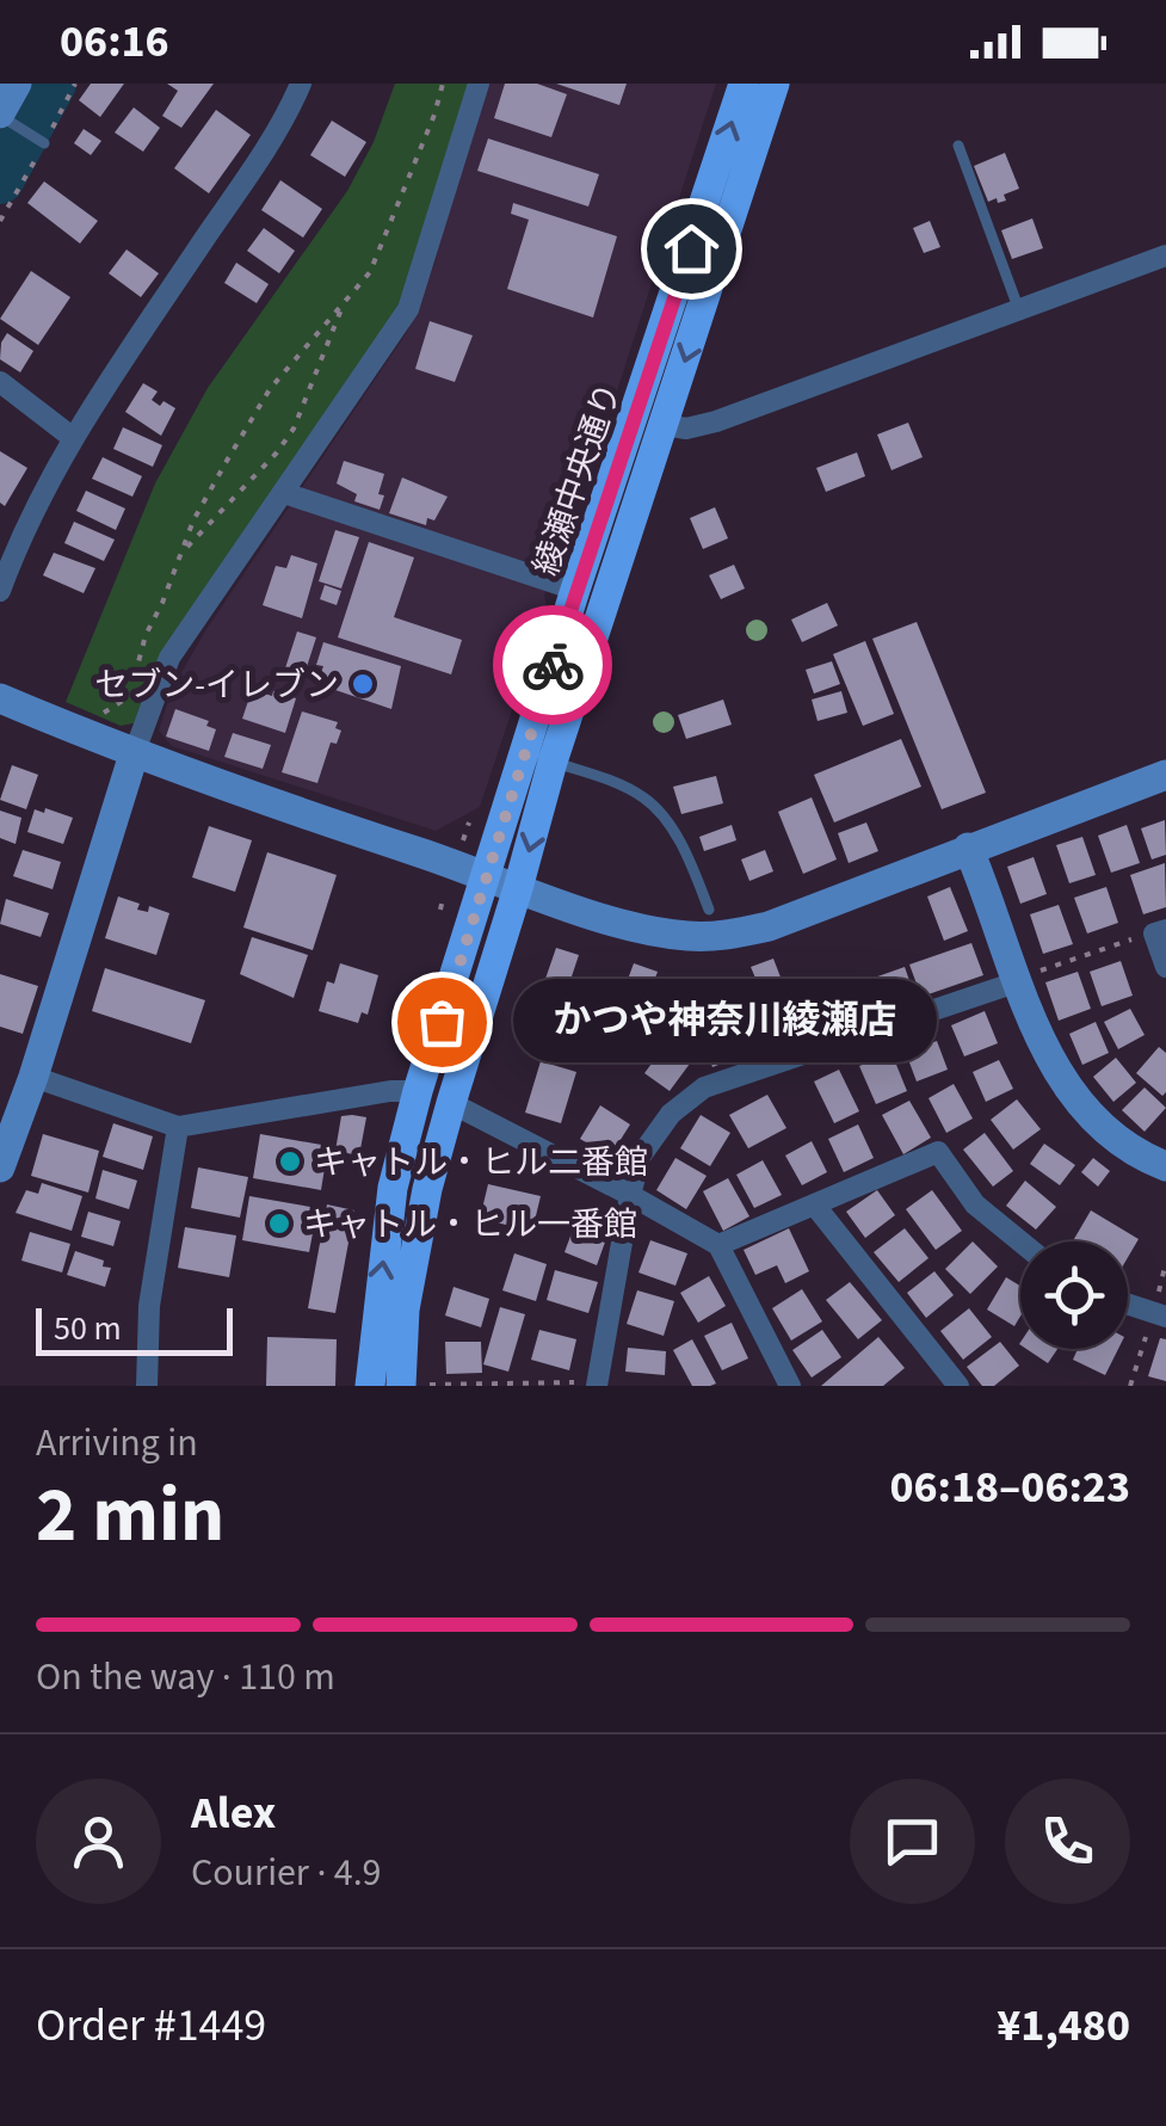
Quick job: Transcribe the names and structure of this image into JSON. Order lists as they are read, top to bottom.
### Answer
{
  "streets": {
    "main road": ["綾瀬中央通り"]
  },
  "places": [
    "セブン-イレブン",
    "かつや神奈川綾瀬店",
    "キャトル・ヒル二番館",
    "キャトル・ヒル一番館"
  ],
  "scale_bar": "50 m",
  "page": {
    "status": "06:16",
    "bubble": "かつや神奈川綾瀬店",
    "scale": "50 m",
    "heading": ["2 min", "Arriving in", "06:18–06:23"],
    "panel": [
      "Alex",
      "Courier · 4.9",
      "Order #1449",
      "¥1,480"
    ],
    "bar": "On the way · 110 m"
  }
}
